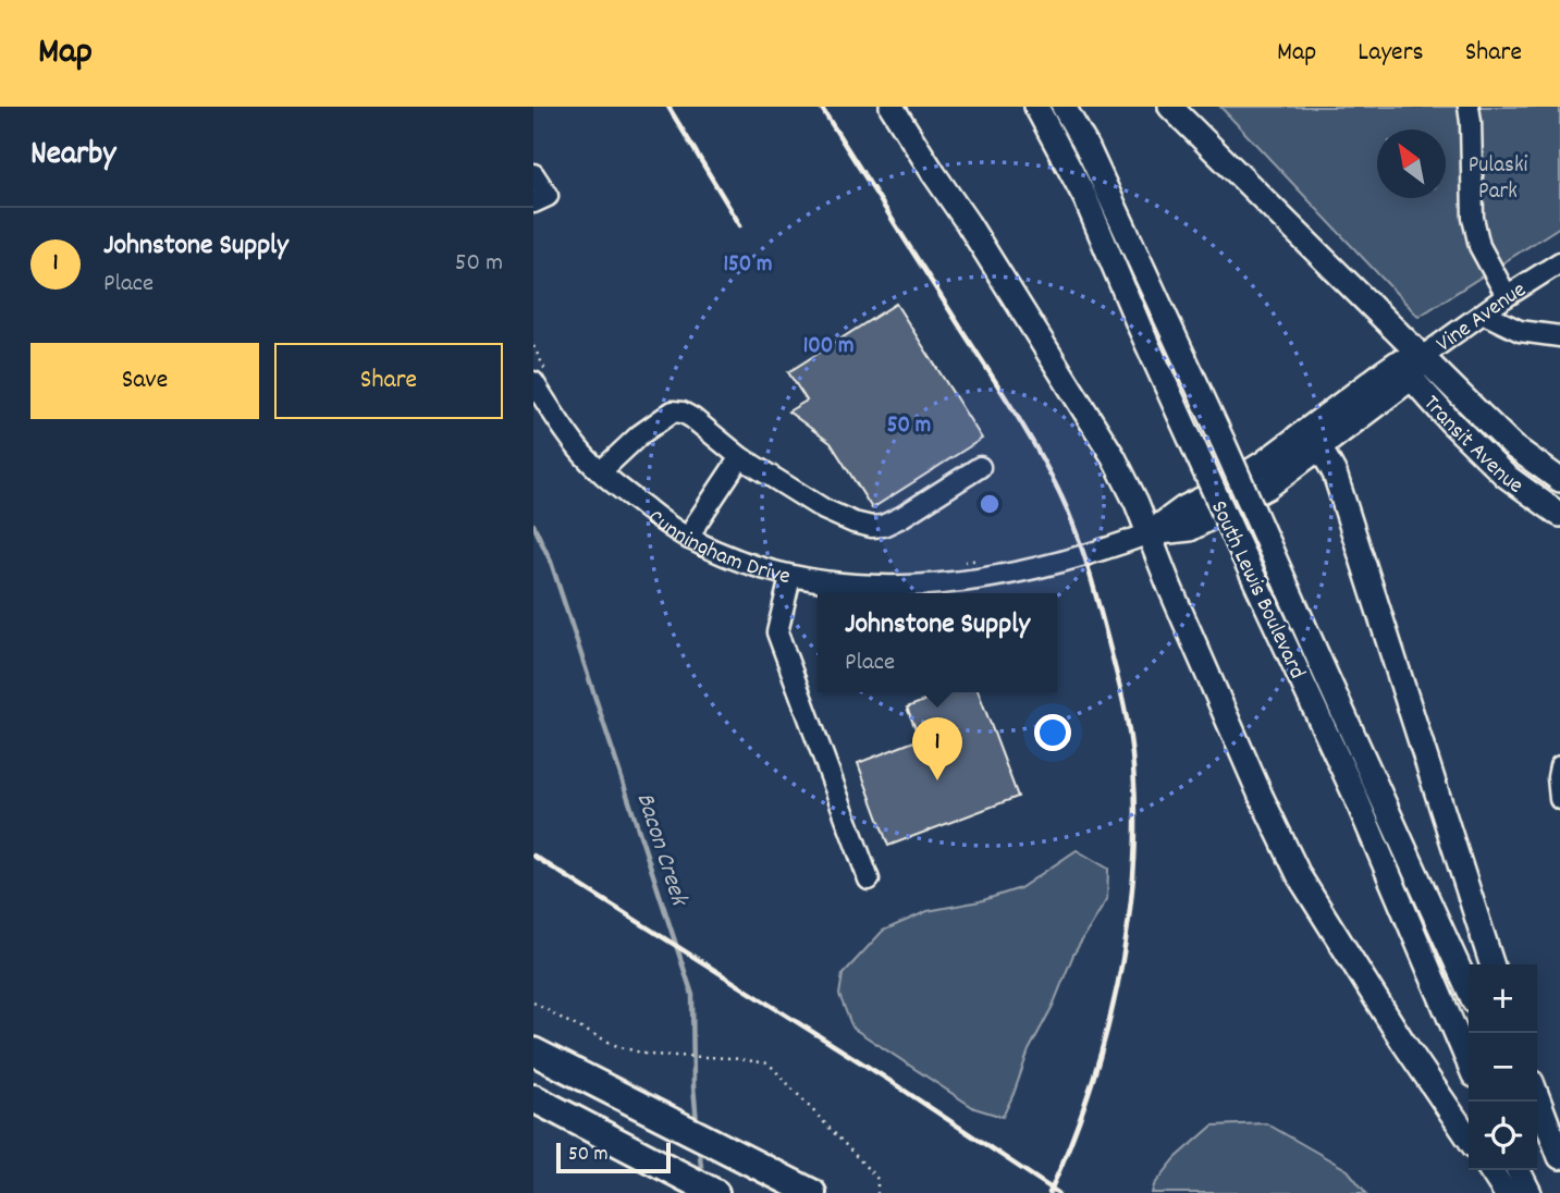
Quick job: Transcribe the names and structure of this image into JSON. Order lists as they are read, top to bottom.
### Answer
{
  "streets": {
    "main road": ["Transit Avenue", "Cunningham Drive", "South Lewis Boulevard"],
    "street": ["Vine Avenue"]
  },
  "crossings": [
    ["Vine Avenue", "Transit Avenue"],
    ["Vine Avenue", "Cunningham Drive"],
    ["Transit Avenue", "Cunningham Drive"]
  ],
  "water": ["Bacon Creek"],
  "parks": ["Pulaski Park"],
  "scale_bar": "50 m",
  "north": "top left",
  "page": {
    "header": "Map",
    "nav": ["Map", "Layers", "Share"],
    "heading": "Nearby",
    "list": [
      {
        "mark": "1",
        "name": "Johnstone Supply",
        "note": "Place",
        "value": "50 m"
      }
    ],
    "buttons": ["Save", "Share"],
    "popup": ["Johnstone Supply", "Place"],
    "pins": "1",
    "map_buttons": ["+", "−"],
    "scale": "50 m"
  },
  "rings": ["150 m", "100 m", "50 m"]
}
